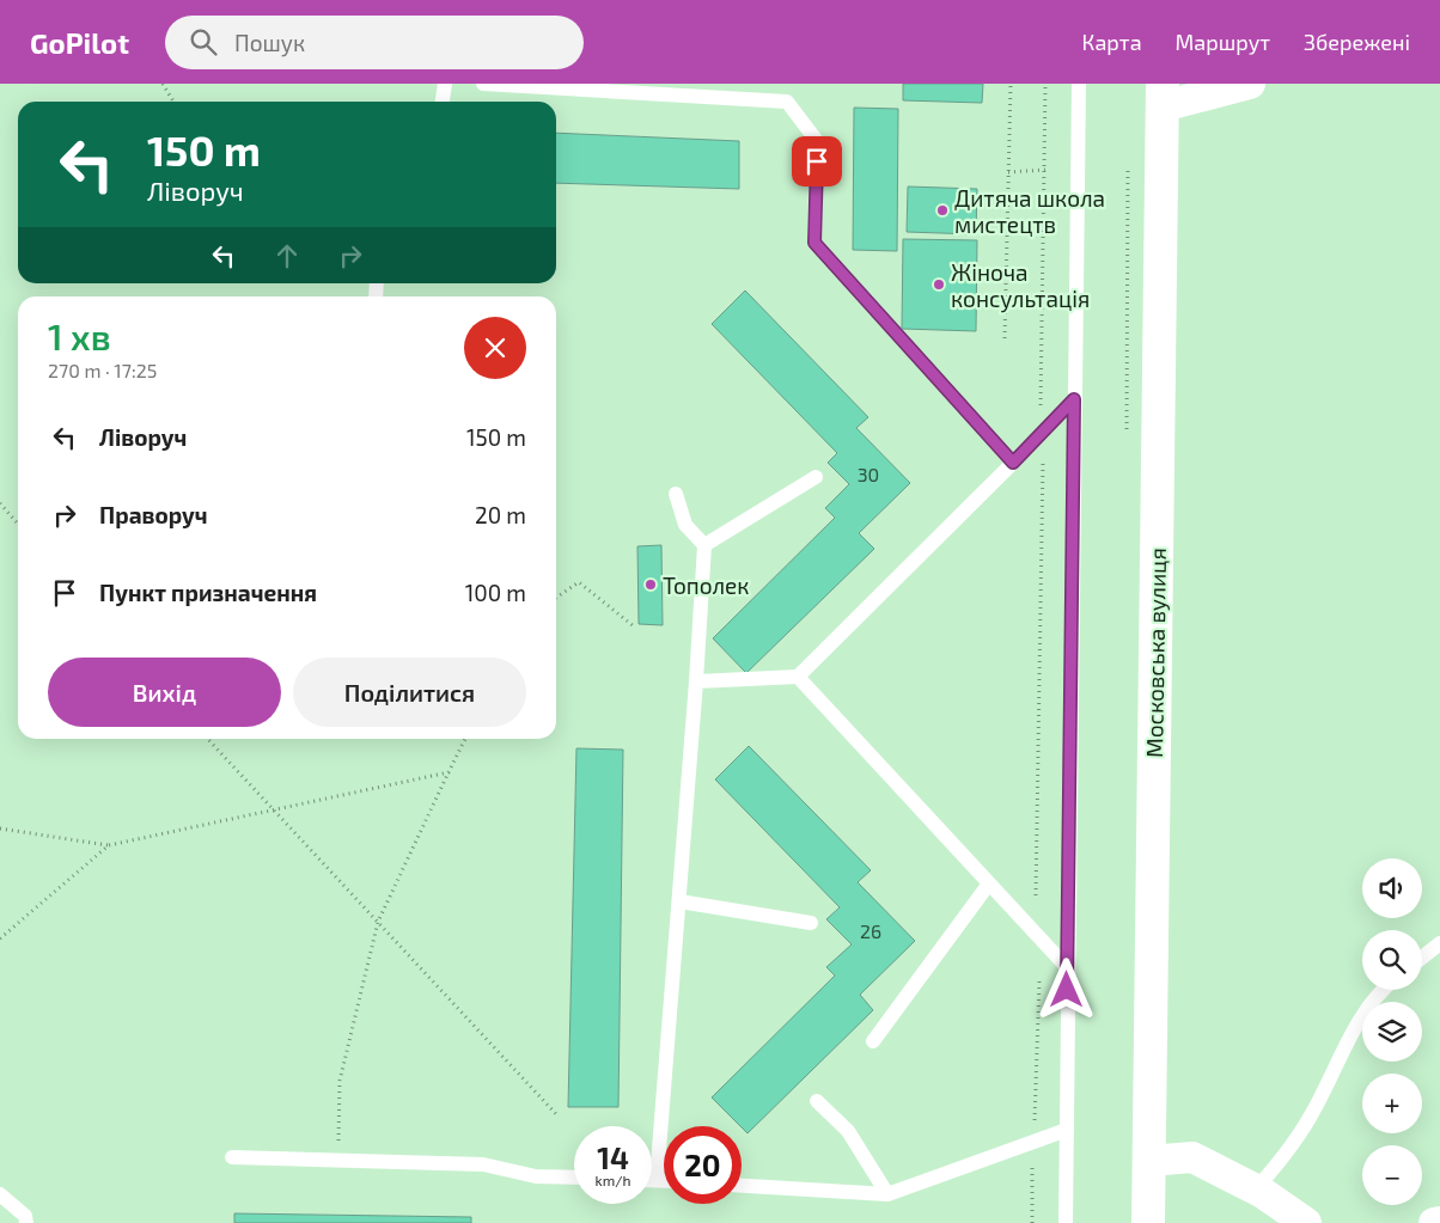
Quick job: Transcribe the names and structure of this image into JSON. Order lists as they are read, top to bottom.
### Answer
{
  "streets": {
    "main road": ["Московська вулиця"]
  },
  "places": ["Дитяча школа мистецтв", "Жіноча консультація", "Тополек"],
  "house_numbers": ["30", "26"],
  "page": {
    "header": "GoPilot",
    "search": "Пошук",
    "nav": ["Карта", "Маршрут", "Збережені"],
    "turn": ["150 m", "Ліворуч"],
    "heading": ["1 хв", "270 m · 17:25"],
    "list": [
      {
        "name": "Ліворуч",
        "value": "150 m"
      },
      {
        "name": "Праворуч",
        "value": "20 m"
      },
      {
        "name": "Пункт призначення",
        "value": "100 m"
      }
    ],
    "buttons": ["Вихід", "Поділитися"],
    "map_buttons": ["+", "−"],
    "speed": "14 km/h",
    "limit": "20"
  }
}
